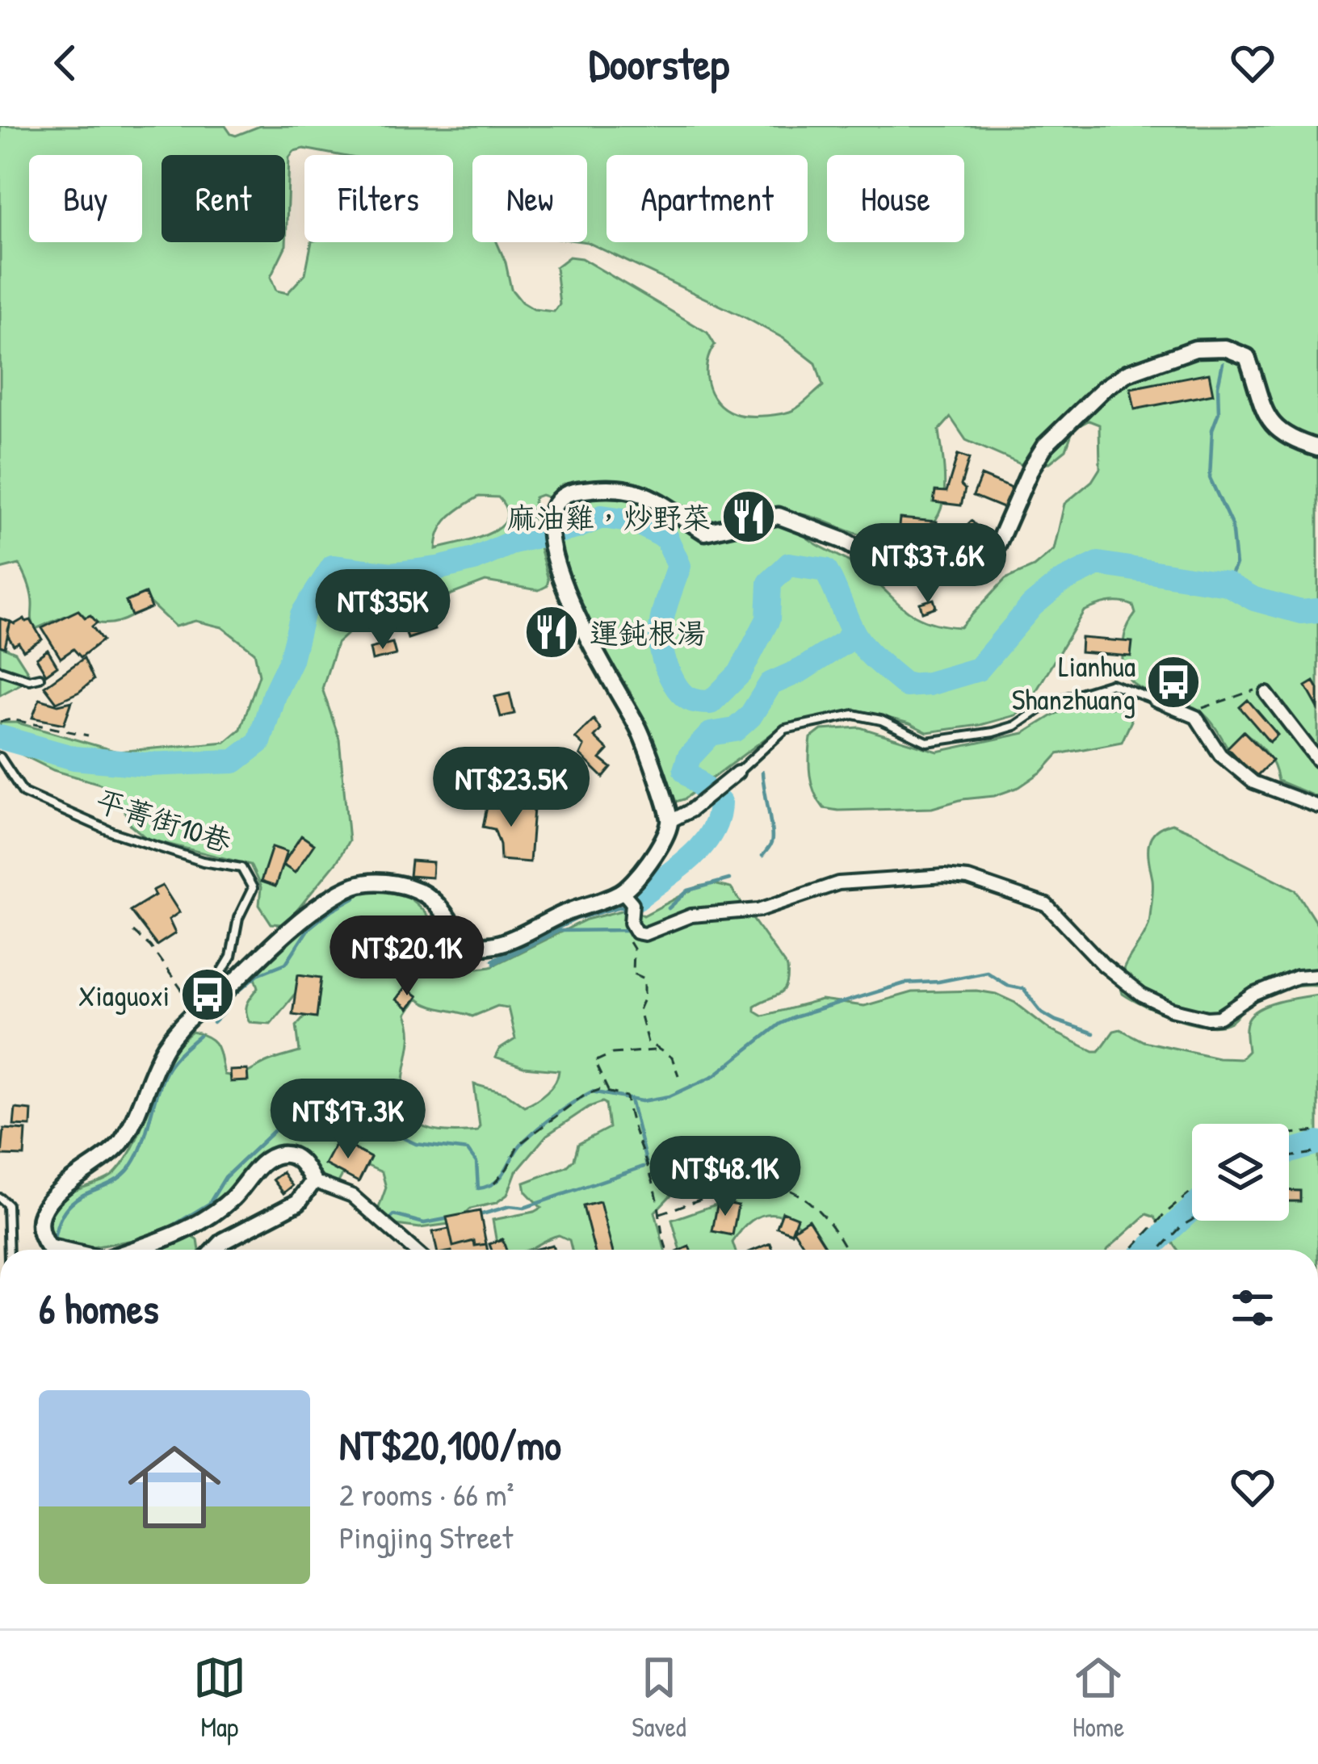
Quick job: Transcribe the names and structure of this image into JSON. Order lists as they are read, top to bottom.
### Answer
{
  "streets": {
    "lane": ["平菁街10巷"]
  },
  "places": {
    "restaurant": ["麻油雞，炒野菜", "運鈍根湯"],
    "bus stop": ["Lianhua Shanzhuang", "Xiaguoxi"]
  },
  "page": {
    "header": "Doorstep",
    "chip": [
      "Buy",
      "Rent",
      "Filters",
      "New",
      "Apartment",
      "House"
    ],
    "price": [
      "NT$37.6K",
      "NT$35K",
      "NT$23.5K",
      "NT$20.1K",
      "NT$17.3K",
      "NT$48.1K"
    ],
    "heading": "6 homes",
    "list": [
      {
        "name": "NT$20,100/mo",
        "note": "2 rooms · 66 m² · Pingjing Street"
      }
    ],
    "tabs": ["Map", "Saved", "Home"]
  }
}
